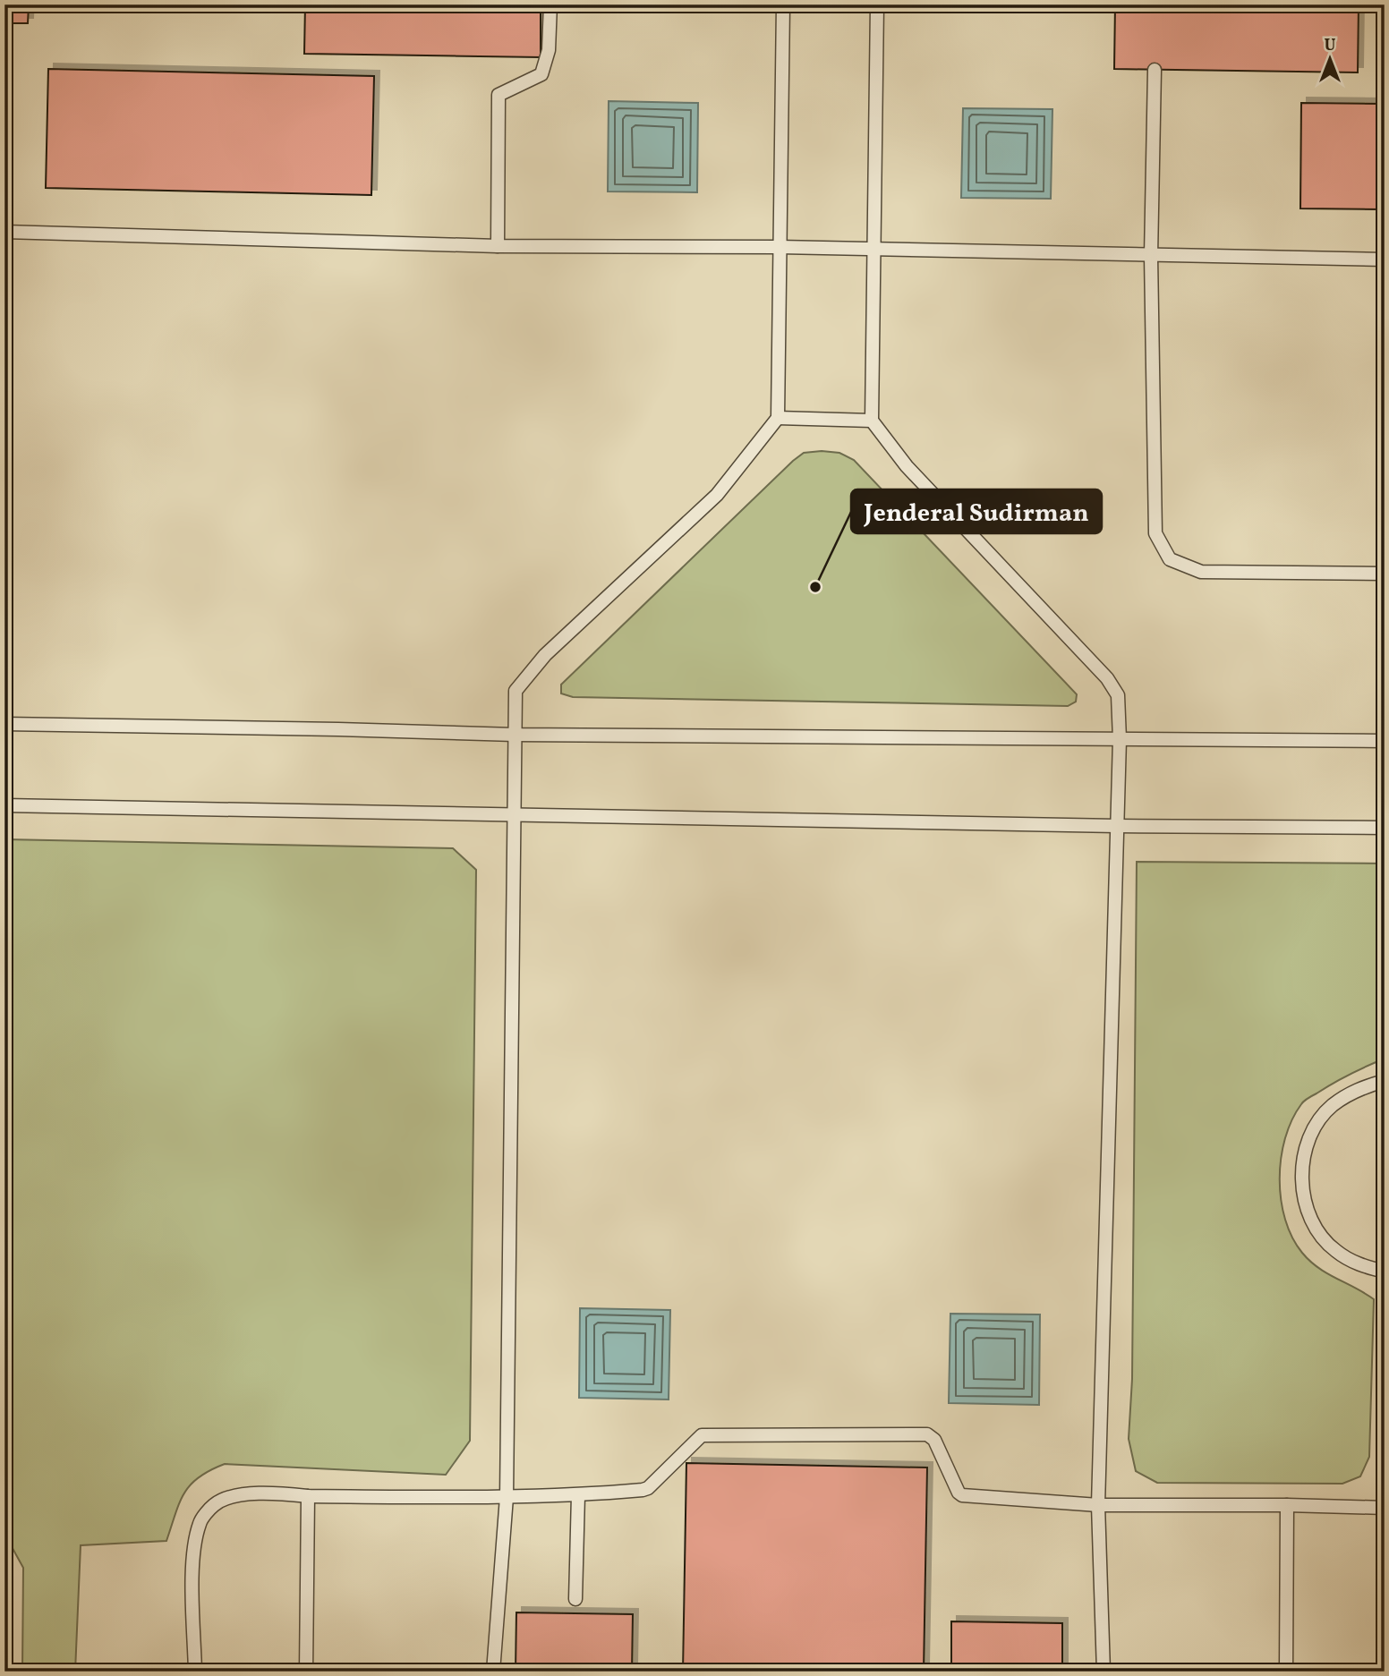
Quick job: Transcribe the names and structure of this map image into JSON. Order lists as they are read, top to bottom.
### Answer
{
  "places": ["Jenderal Sudirman"],
  "north": "top"
}
